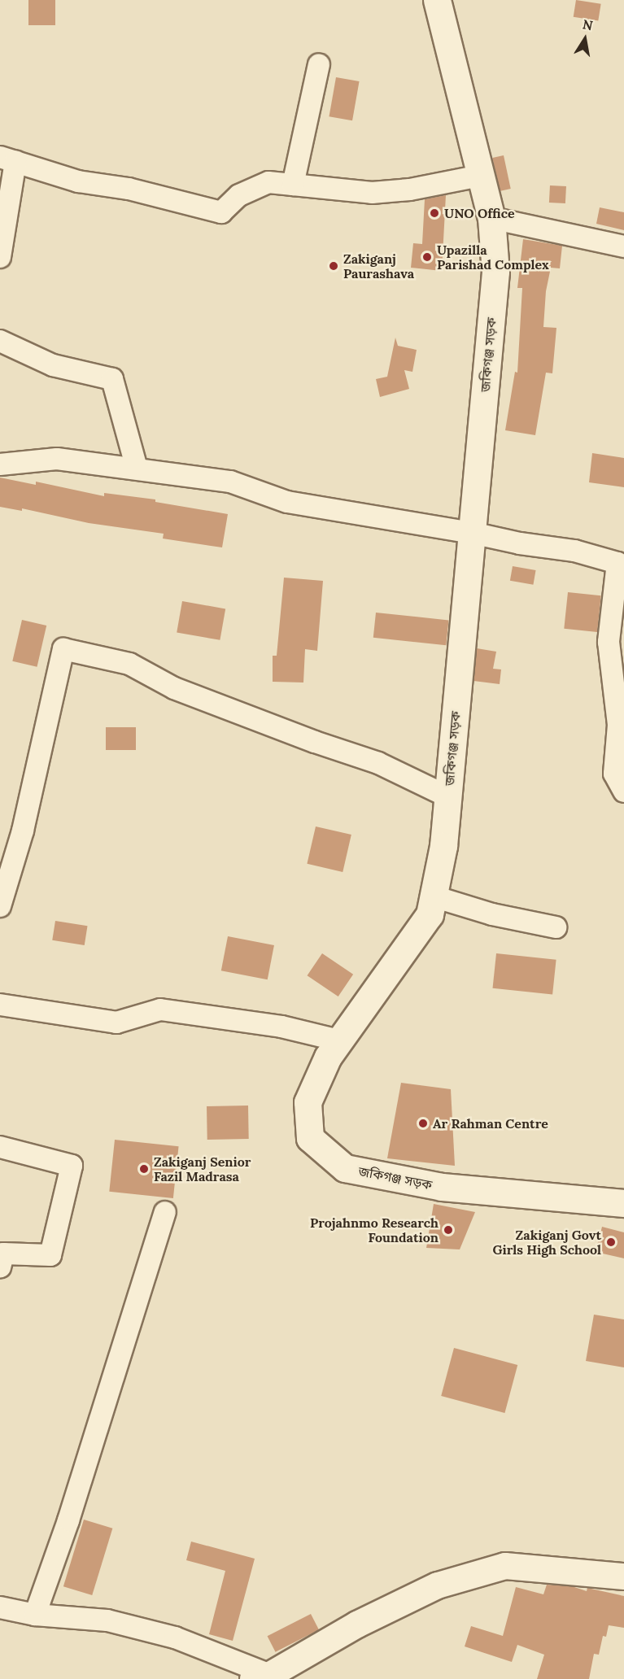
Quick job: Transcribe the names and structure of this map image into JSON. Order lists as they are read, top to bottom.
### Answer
{
  "streets": {
    "main road": ["জকিগঞ্জ সড়ক"]
  },
  "places": [
    "UNO Office",
    "Upazilla Parishad Complex",
    "Zakiganj Paurashava",
    "Ar Rahman Centre",
    "Zakiganj Senior Fazil Madrasa",
    "Projahnmo Research Foundation",
    "Zakiganj Govt Girls High School"
  ],
  "north": "top"
}
